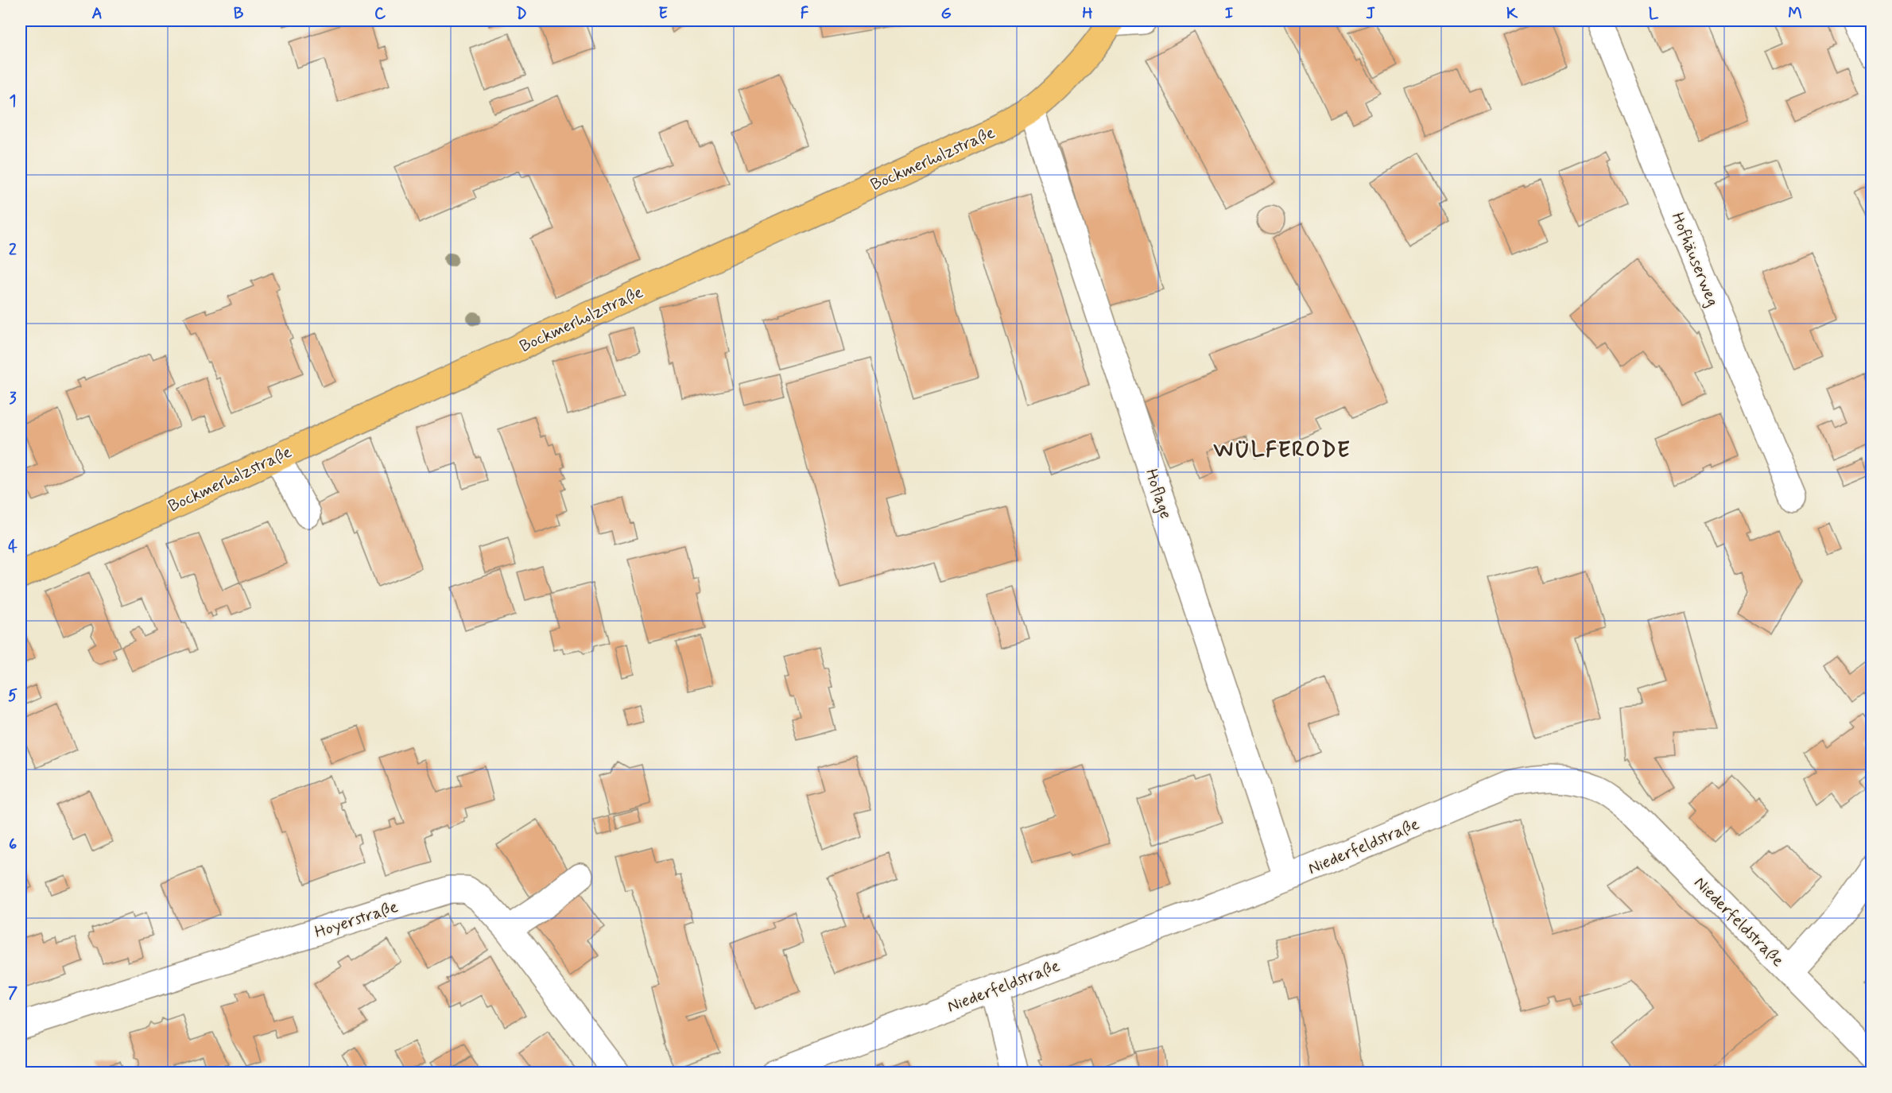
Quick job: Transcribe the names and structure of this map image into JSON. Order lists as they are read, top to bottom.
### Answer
{
  "streets": {
    "main road": ["Bockmerholzstraße"],
    "street": [
      "Hofhäuserweg",
      "Hoflage",
      "Niederfeldstraße",
      "Hoyerstraße"
    ]
  },
  "crossings": [
    ["Bockmerholzstraße", "Hoflage"],
    ["Hoflage", "Niederfeldstraße"]
  ],
  "districts": ["WÜLFERODE"],
  "grid": {
    "columns": [
      "A",
      "B",
      "C",
      "D",
      "E",
      "F",
      "G",
      "H",
      "I",
      "J",
      "K",
      "L",
      "M"
    ],
    "rows": [
      "1",
      "2",
      "3",
      "4",
      "5",
      "6",
      "7"
    ]
  }
}
